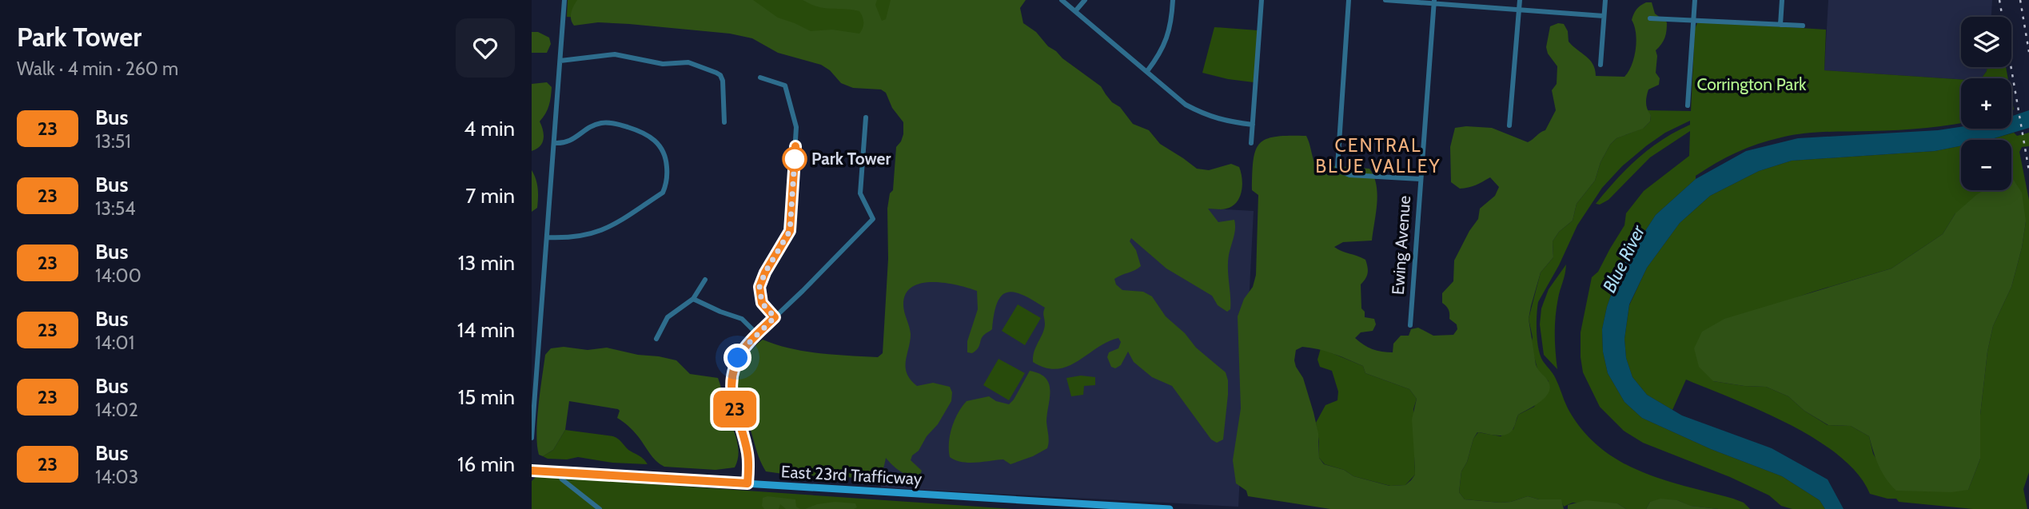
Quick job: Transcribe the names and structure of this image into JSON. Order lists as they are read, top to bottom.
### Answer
{
  "streets": {
    "main road": ["East 23rd Trafficway"],
    "street": ["Ewing Avenue"]
  },
  "districts": ["CENTRAL BLUE VALLEY"],
  "water": ["Blue River"],
  "parks": ["Corrington Park"],
  "places": ["Park Tower"],
  "lines": ["bus line 23"],
  "page": {
    "heading": ["Park Tower", "Walk · 4 min · 260 m"],
    "on_map": "23",
    "map_buttons": ["+", "−"],
    "list": [
      {
        "mark": "23",
        "name": "Bus",
        "note": "13:51",
        "value": "4 min"
      },
      {
        "mark": "23",
        "name": "Bus",
        "note": "13:54",
        "value": "7 min"
      },
      {
        "mark": "23",
        "name": "Bus",
        "note": "14:00",
        "value": "13 min"
      },
      {
        "mark": "23",
        "name": "Bus",
        "note": "14:01",
        "value": "14 min"
      },
      {
        "mark": "23",
        "name": "Bus",
        "note": "14:02",
        "value": "15 min"
      },
      {
        "mark": "23",
        "name": "Bus",
        "note": "14:03",
        "value": "16 min"
      }
    ]
  }
}
